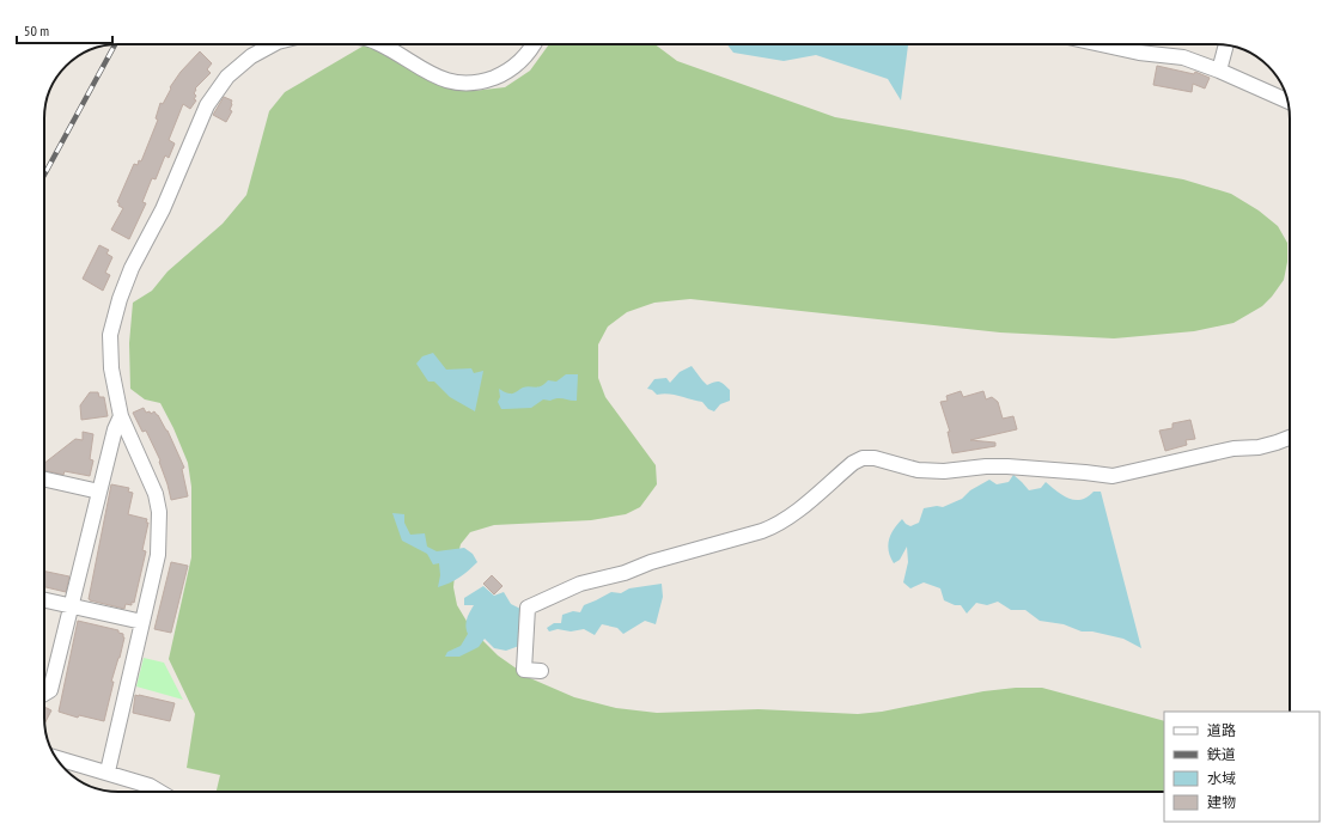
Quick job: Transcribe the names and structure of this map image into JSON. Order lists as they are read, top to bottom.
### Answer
{
  "legend": [
    "道路",
    "鉄道",
    "水域",
    "建物"
  ],
  "scale_bar": "50 m"
}
